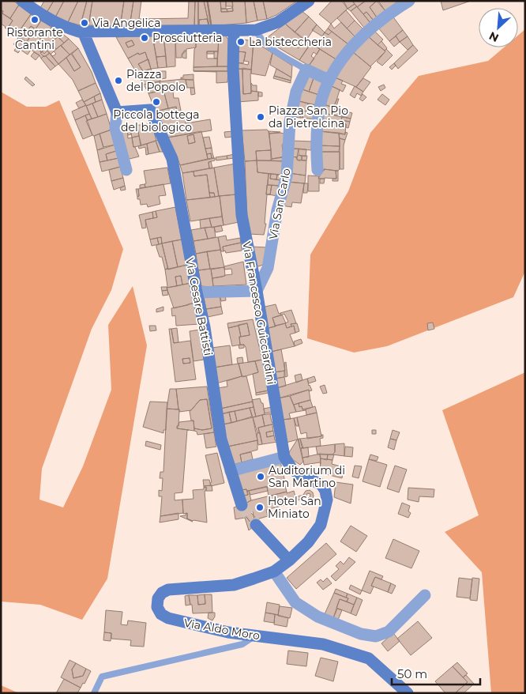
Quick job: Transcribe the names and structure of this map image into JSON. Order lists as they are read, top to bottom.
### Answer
{
  "streets": {
    "main road": ["Via Cesare Battisti", "Via Francesco Guicciardini", "Via Aldo Moro"],
    "street": ["Via San Carlo"]
  },
  "crossings": [
    ["Via San Carlo", "Via Francesco Guicciardini"],
    ["Via Francesco Guicciardini", "Via Aldo Moro"]
  ],
  "places": [
    "Ristorante Cantini",
    "Via Angelica",
    "Prosciutteria",
    "La bisteccheria",
    "Piazza del Popolo",
    "Piccola bottega del biologico",
    "Piazza San Pio da Pietrelcina",
    "Auditorium di San Martino",
    "Hotel San Miniato"
  ],
  "scale_bar": "50 m",
  "north": "bottom left"
}
